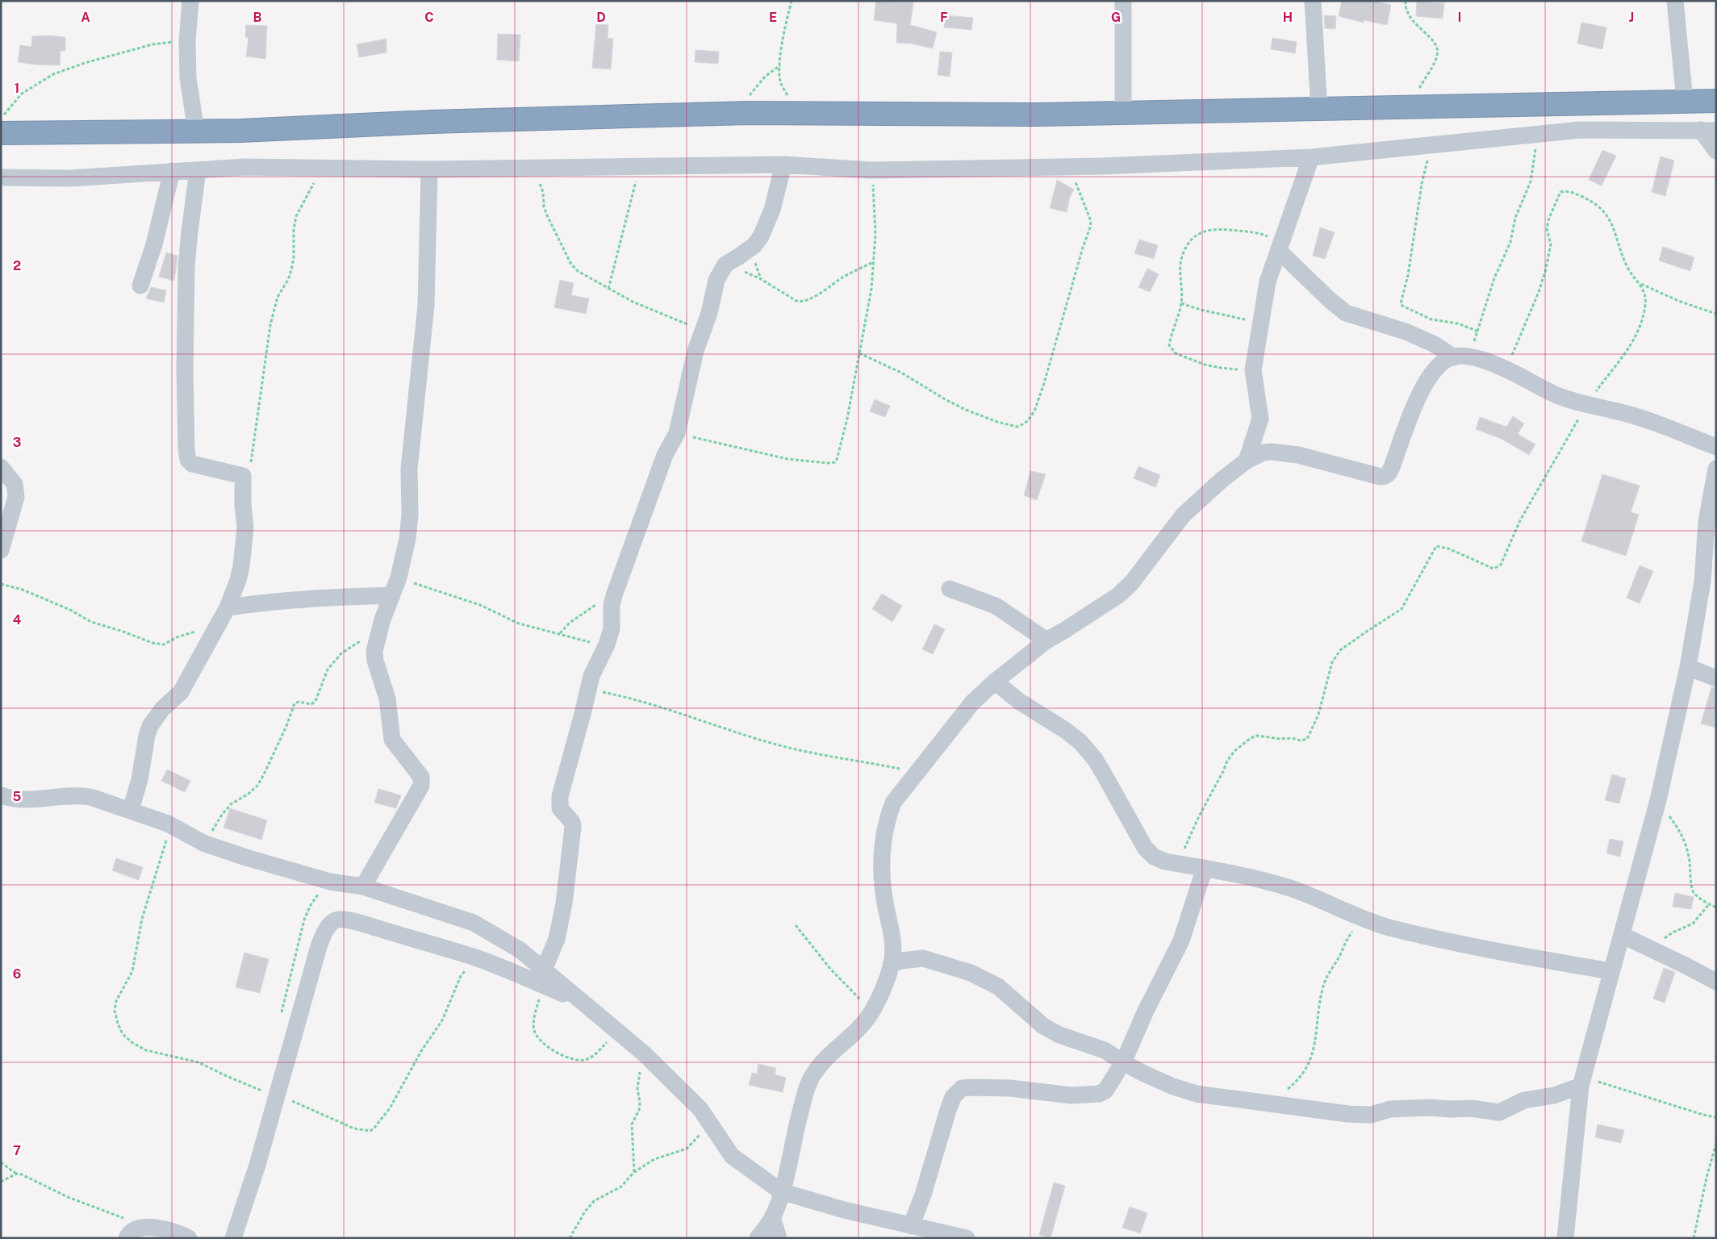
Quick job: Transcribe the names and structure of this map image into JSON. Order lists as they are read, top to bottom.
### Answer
{
  "grid": {
    "columns": [
      "A",
      "B",
      "C",
      "D",
      "E",
      "F",
      "G",
      "H",
      "I",
      "J"
    ],
    "rows": [
      "1",
      "2",
      "3",
      "4",
      "5",
      "6",
      "7"
    ]
  }
}
